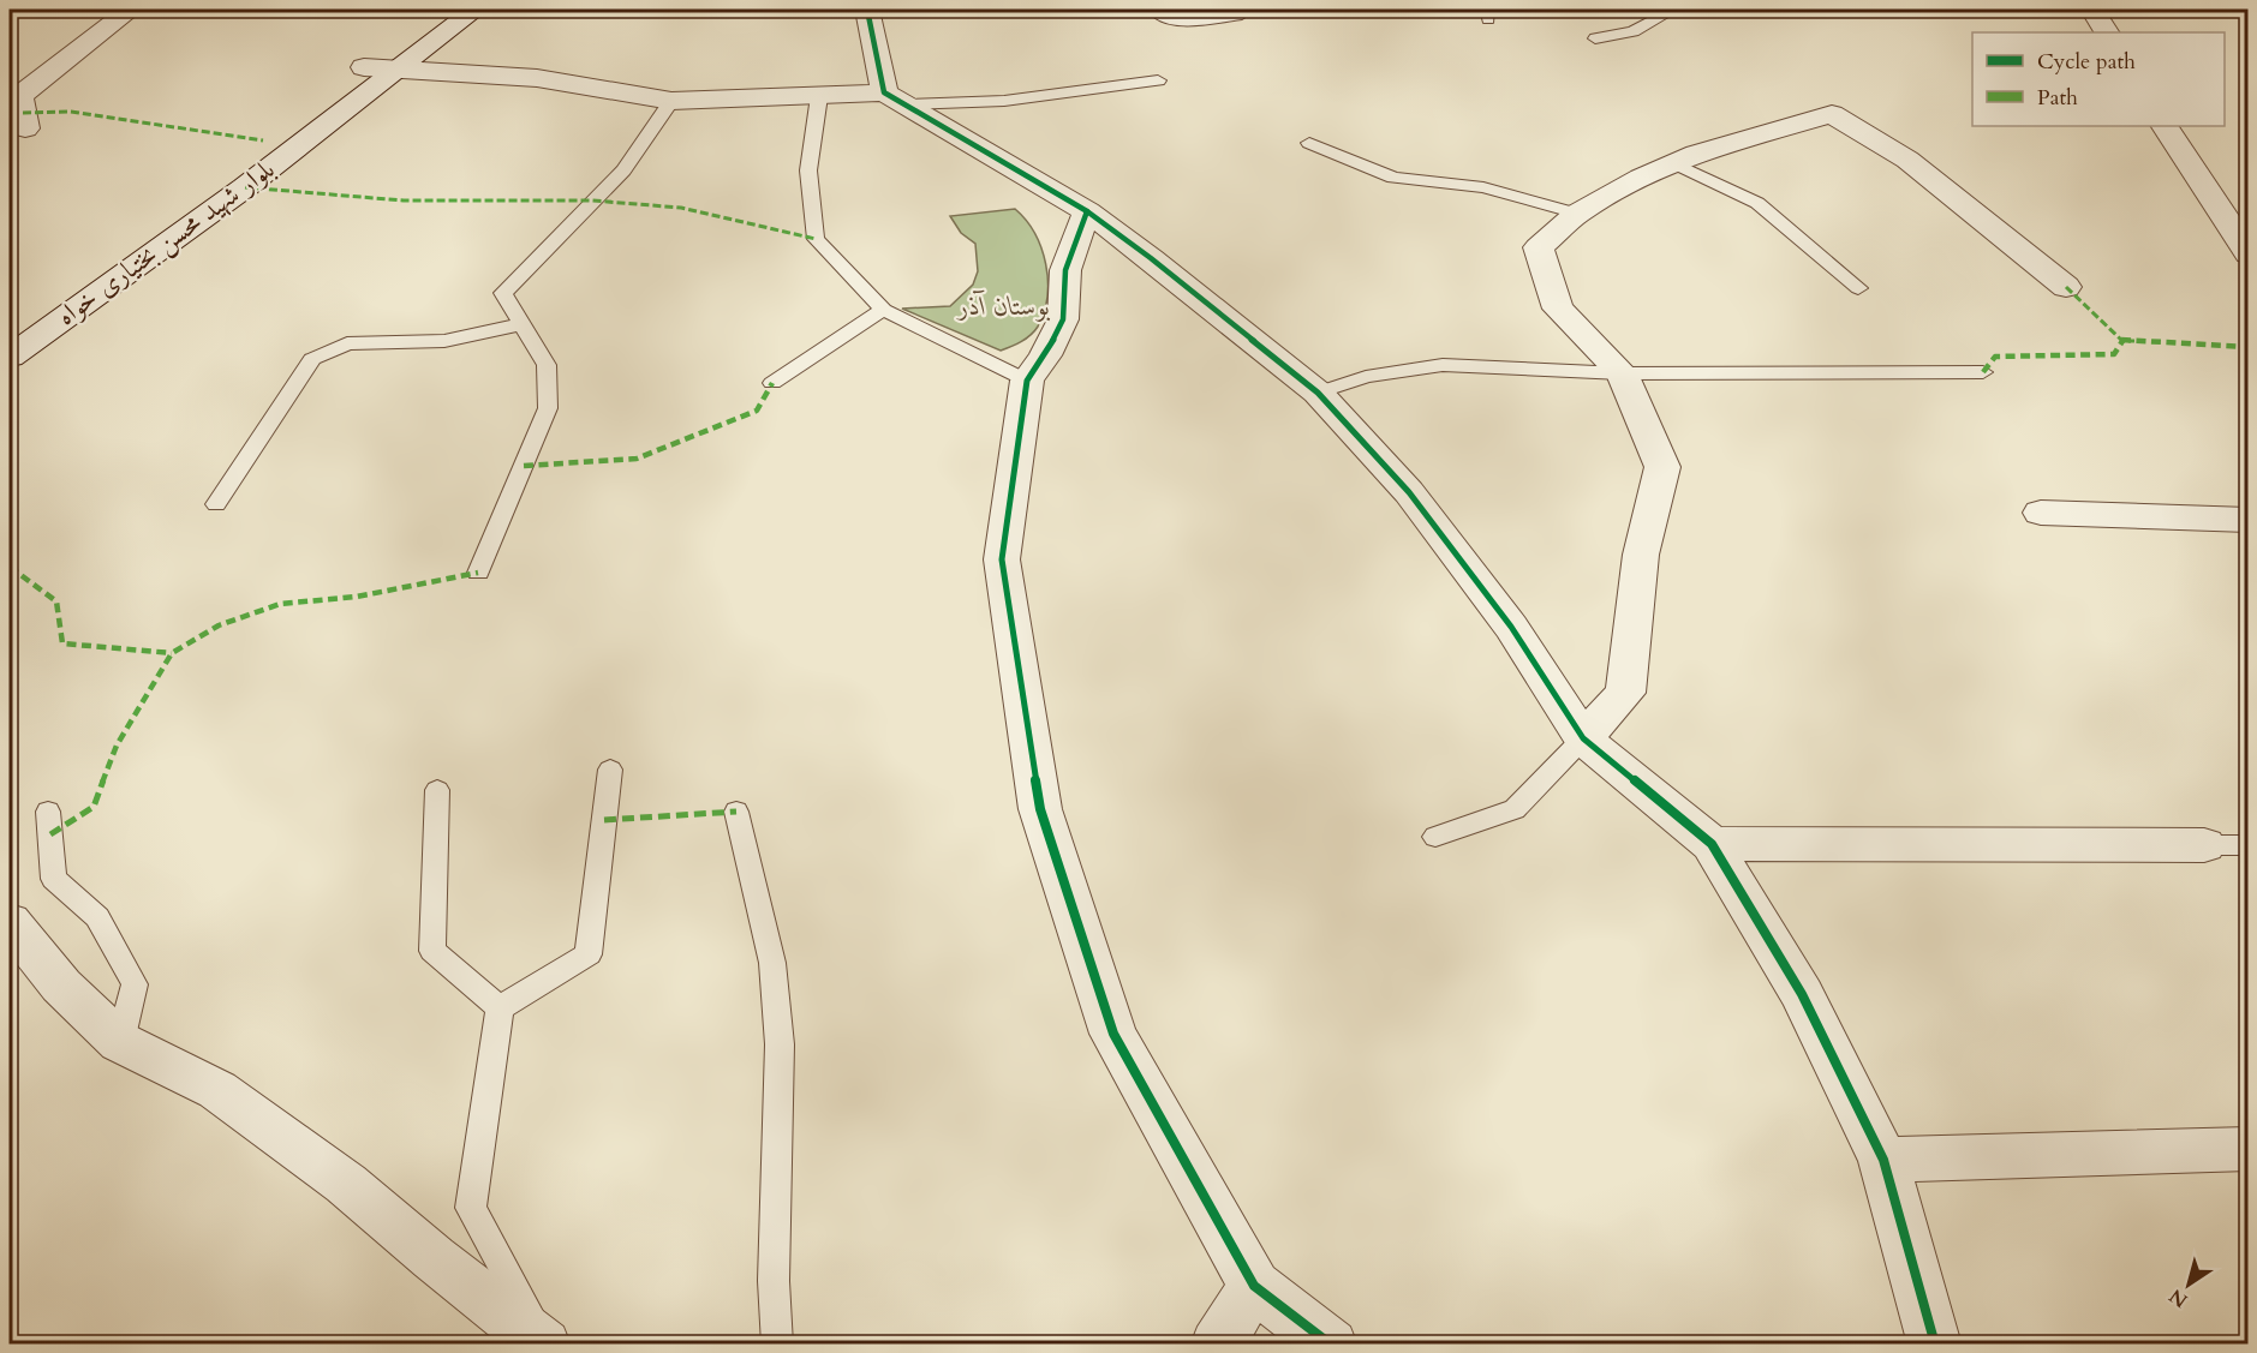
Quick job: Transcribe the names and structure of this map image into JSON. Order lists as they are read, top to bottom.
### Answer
{
  "streets": {
    "street": ["بلوار شهید محسن بختیاری خواه"]
  },
  "parks": ["بوستان آذر"],
  "legend": ["Cycle path", "Path"],
  "north": "bottom left"
}
